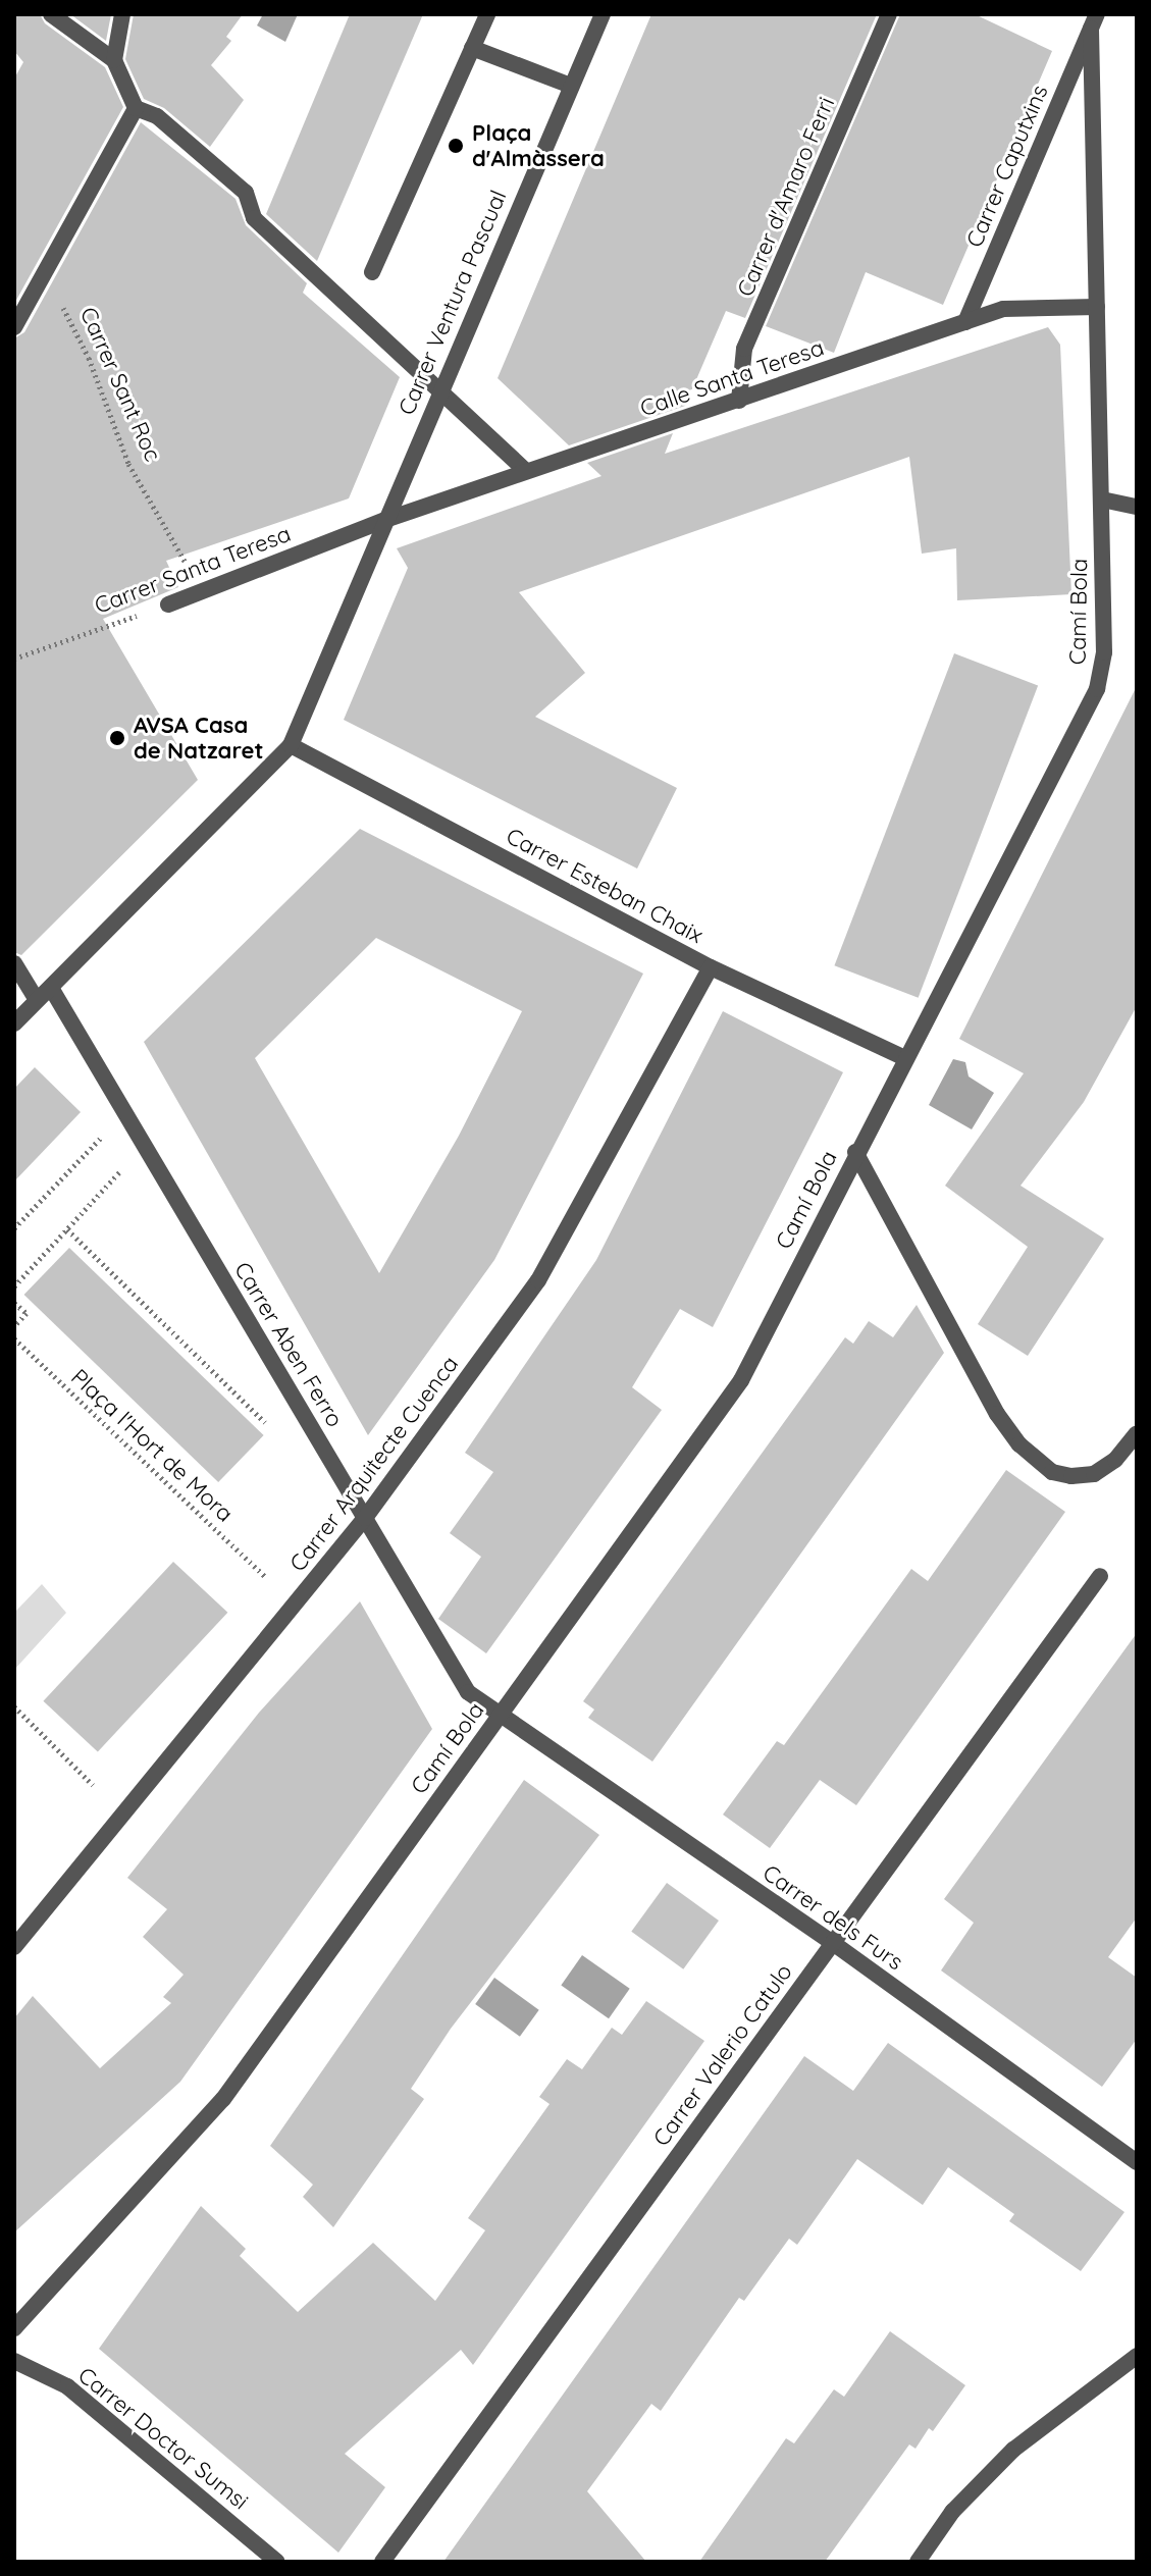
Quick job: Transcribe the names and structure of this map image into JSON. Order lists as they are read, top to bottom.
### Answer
{
  "streets": {
    "street": [
      "Carrer Caputxins",
      "Carrer d'Amaro Ferri",
      "Carrer Ventura Pascual",
      "Calle Santa Teresa",
      "Carrer Santa Teresa",
      "Camí Bola",
      "Carrer Esteban Chaix",
      "Carrer Aben Ferro",
      "Carrer Arquitecte Cuenca",
      "Carrer dels Furs",
      "Carrer Valerio Catulo",
      "Carrer Doctor Sumsi"
    ],
    "path": ["Carrer Sant Roc", "Plaça l'Hort de Mora"]
  },
  "crossings": [
    ["Carrer Caputxins", "Calle Santa Teresa"],
    ["Carrer Caputxins", "Camí Bola"],
    ["Carrer d'Amaro Ferri", "Calle Santa Teresa"],
    ["Carrer Ventura Pascual", "Calle Santa Teresa"],
    ["Carrer Ventura Pascual", "Carrer Santa Teresa"],
    ["Carrer Ventura Pascual", "Carrer Esteban Chaix"],
    ["Calle Santa Teresa", "Carrer Santa Teresa"],
    ["Calle Santa Teresa", "Camí Bola"],
    ["Carrer Sant Roc", "Carrer Santa Teresa"],
    ["Camí Bola", "Carrer Esteban Chaix"],
    ["Camí Bola", "Carrer Aben Ferro"],
    ["Camí Bola", "Carrer dels Furs"],
    ["Carrer Esteban Chaix", "Carrer Arquitecte Cuenca"],
    ["Carrer Aben Ferro", "Carrer Arquitecte Cuenca"],
    ["Carrer Aben Ferro", "Carrer dels Furs"],
    ["Carrer dels Furs", "Carrer Valerio Catulo"]
  ],
  "places": ["Plaça d'Almàssera", "AVSA Casa de Natzaret"]
}
